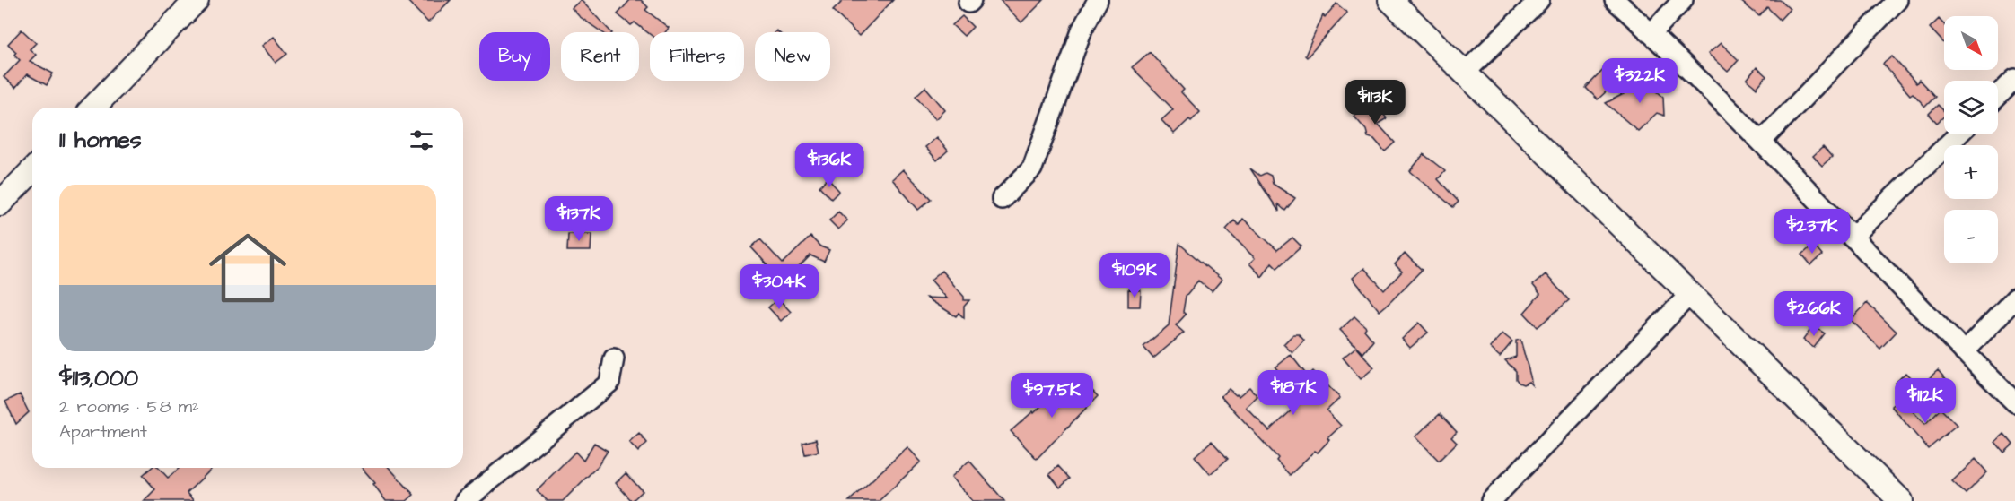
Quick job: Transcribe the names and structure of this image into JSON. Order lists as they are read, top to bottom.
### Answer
{
  "north": "bottom right",
  "page": {
    "map_buttons": ["+", "−"],
    "chip": [
      "Buy",
      "Rent",
      "Filters",
      "New"
    ],
    "price": [
      "$322K",
      "$113K",
      "$136K",
      "$137K",
      "$237K",
      "$109K",
      "$304K",
      "$266K",
      "$187K",
      "$97.5K",
      "$112K"
    ],
    "heading": "11 homes",
    "list": [
      {
        "name": "$113,000",
        "note": "2 rooms · 58 m² · Apartment"
      }
    ]
  }
}
